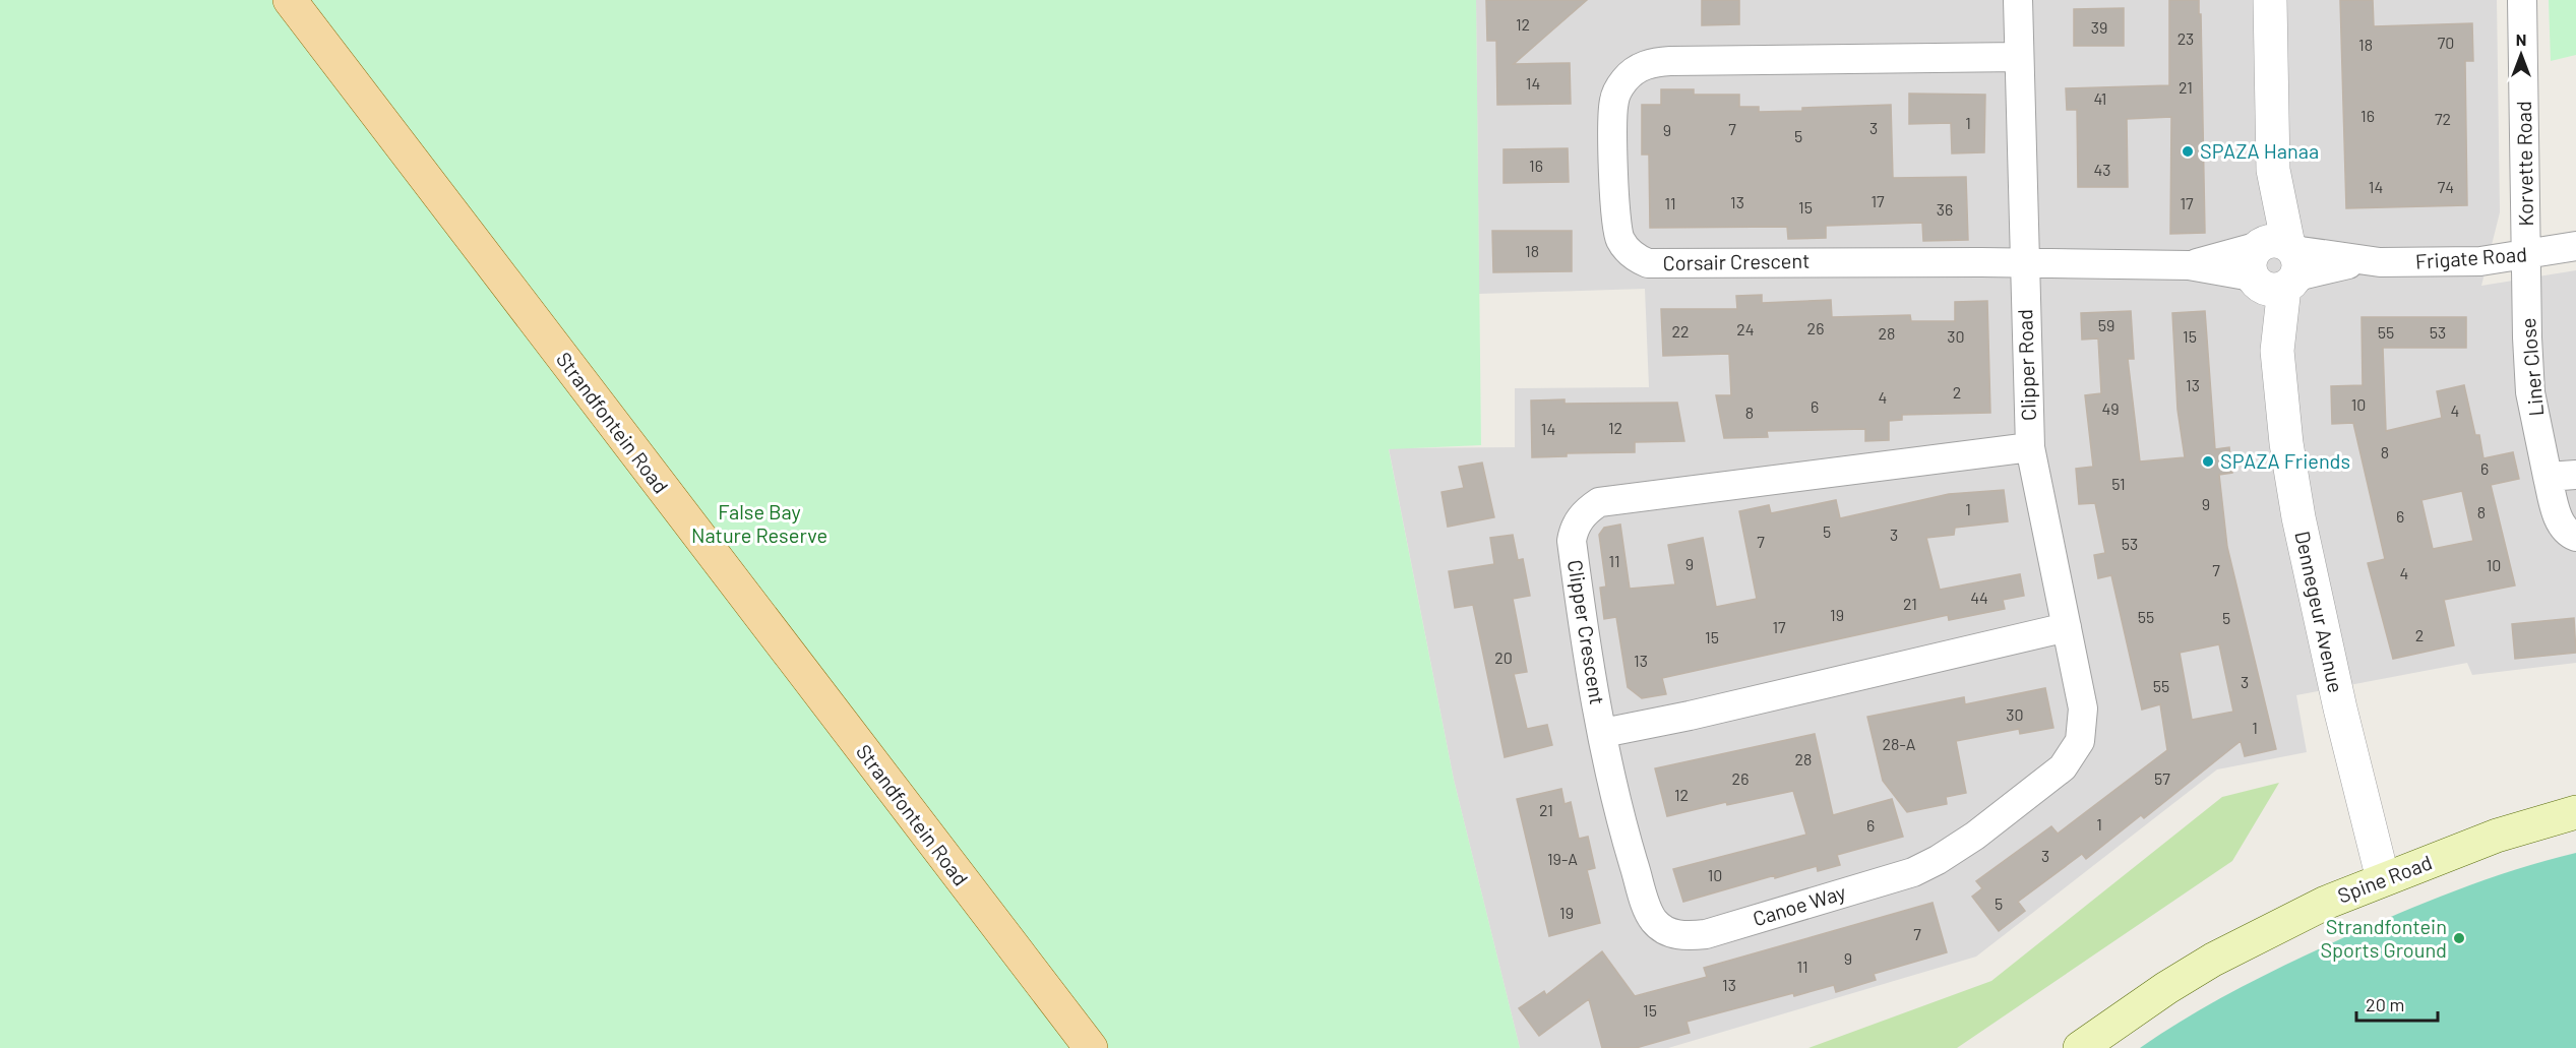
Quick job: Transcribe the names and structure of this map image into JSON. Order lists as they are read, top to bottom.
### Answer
{
  "streets": {
    "main road": ["Strandfontein Road", "Spine Road"],
    "street": [
      "Korvette Road",
      "Frigate Road",
      "Corsair Crescent",
      "Clipper Road",
      "Liner Close",
      "Dennegeur Avenue",
      "Clipper Crescent",
      "Canoe Way"
    ]
  },
  "crossings": [
    ["Korvette Road", "Frigate Road"],
    ["Korvette Road", "Liner Close"],
    ["Frigate Road", "Corsair Crescent"],
    ["Frigate Road", "Clipper Road"],
    ["Frigate Road", "Liner Close"],
    ["Frigate Road", "Dennegeur Avenue"],
    ["Corsair Crescent", "Clipper Road"],
    ["Clipper Road", "Clipper Crescent"],
    ["Clipper Road", "Canoe Way"],
    ["Dennegeur Avenue", "Spine Road"],
    ["Clipper Crescent", "Canoe Way"]
  ],
  "parks": ["False Bay Nature Reserve"],
  "places": ["SPAZA Hanaa", "SPAZA Friends", "Strandfontein Sports Ground"],
  "house_numbers": [
    "12",
    "39",
    "23",
    "70",
    "18",
    "14",
    "21",
    "41",
    "16",
    "72",
    "1",
    "3",
    "7",
    "9",
    "5",
    "16",
    "43",
    "14",
    "74",
    "17",
    "13",
    "11",
    "17",
    "15",
    "36",
    "18",
    "59",
    "26",
    "24",
    "22",
    "55",
    "53",
    "28",
    "30",
    "15",
    "13",
    "2",
    "4",
    "10",
    "6",
    "49",
    "4",
    "8",
    "12",
    "14",
    "8",
    "6",
    "51",
    "9",
    "1",
    "8",
    "6",
    "5",
    "3",
    "7",
    "53",
    "11",
    "9",
    "10",
    "7",
    "4",
    "44",
    "21",
    "19",
    "55",
    "5",
    "17",
    "2",
    "15",
    "20",
    "13",
    "3",
    "55",
    "30",
    "1",
    "28-A",
    "28",
    "26",
    "57",
    "12",
    "21",
    "1",
    "6",
    "3",
    "19-A",
    "10",
    "5",
    "19",
    "7",
    "9",
    "11",
    "13",
    "15"
  ],
  "scale_bar": "20 m",
  "north": "top"
}
